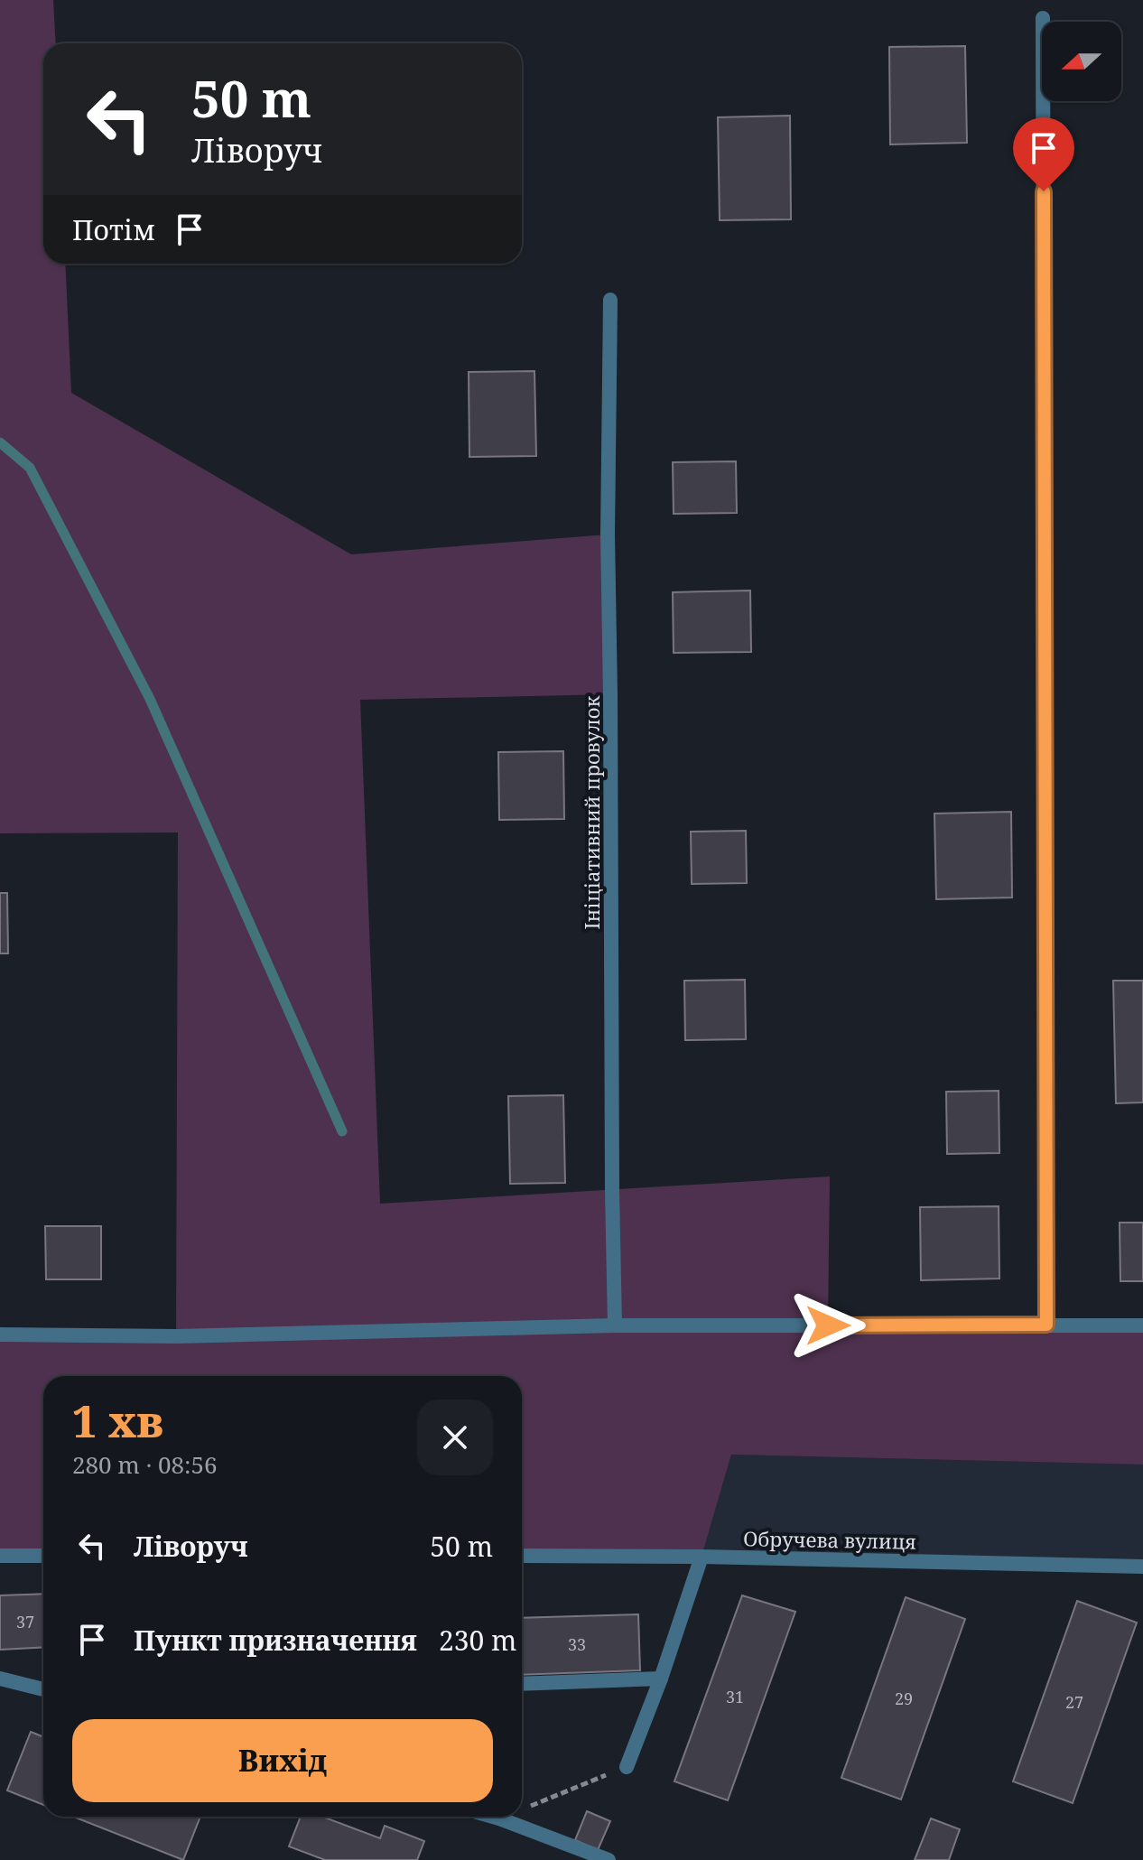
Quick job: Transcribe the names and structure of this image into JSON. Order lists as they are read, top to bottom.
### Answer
{
  "streets": {
    "street": ["Ініціативний провулок", "Обручева вулиця"]
  },
  "house_numbers": [
    "37",
    "33",
    "31",
    "29",
    "27"
  ],
  "north": "left",
  "page": {
    "turn": ["50 m", "Ліворуч"],
    "then": "Потім",
    "heading": ["1 хв", "280 m · 08:56"],
    "list": [
      {
        "name": "Ліворуч",
        "value": "50 m"
      },
      {
        "name": "Пункт призначення",
        "value": "230 m"
      }
    ],
    "buttons": "Вихід"
  }
}
